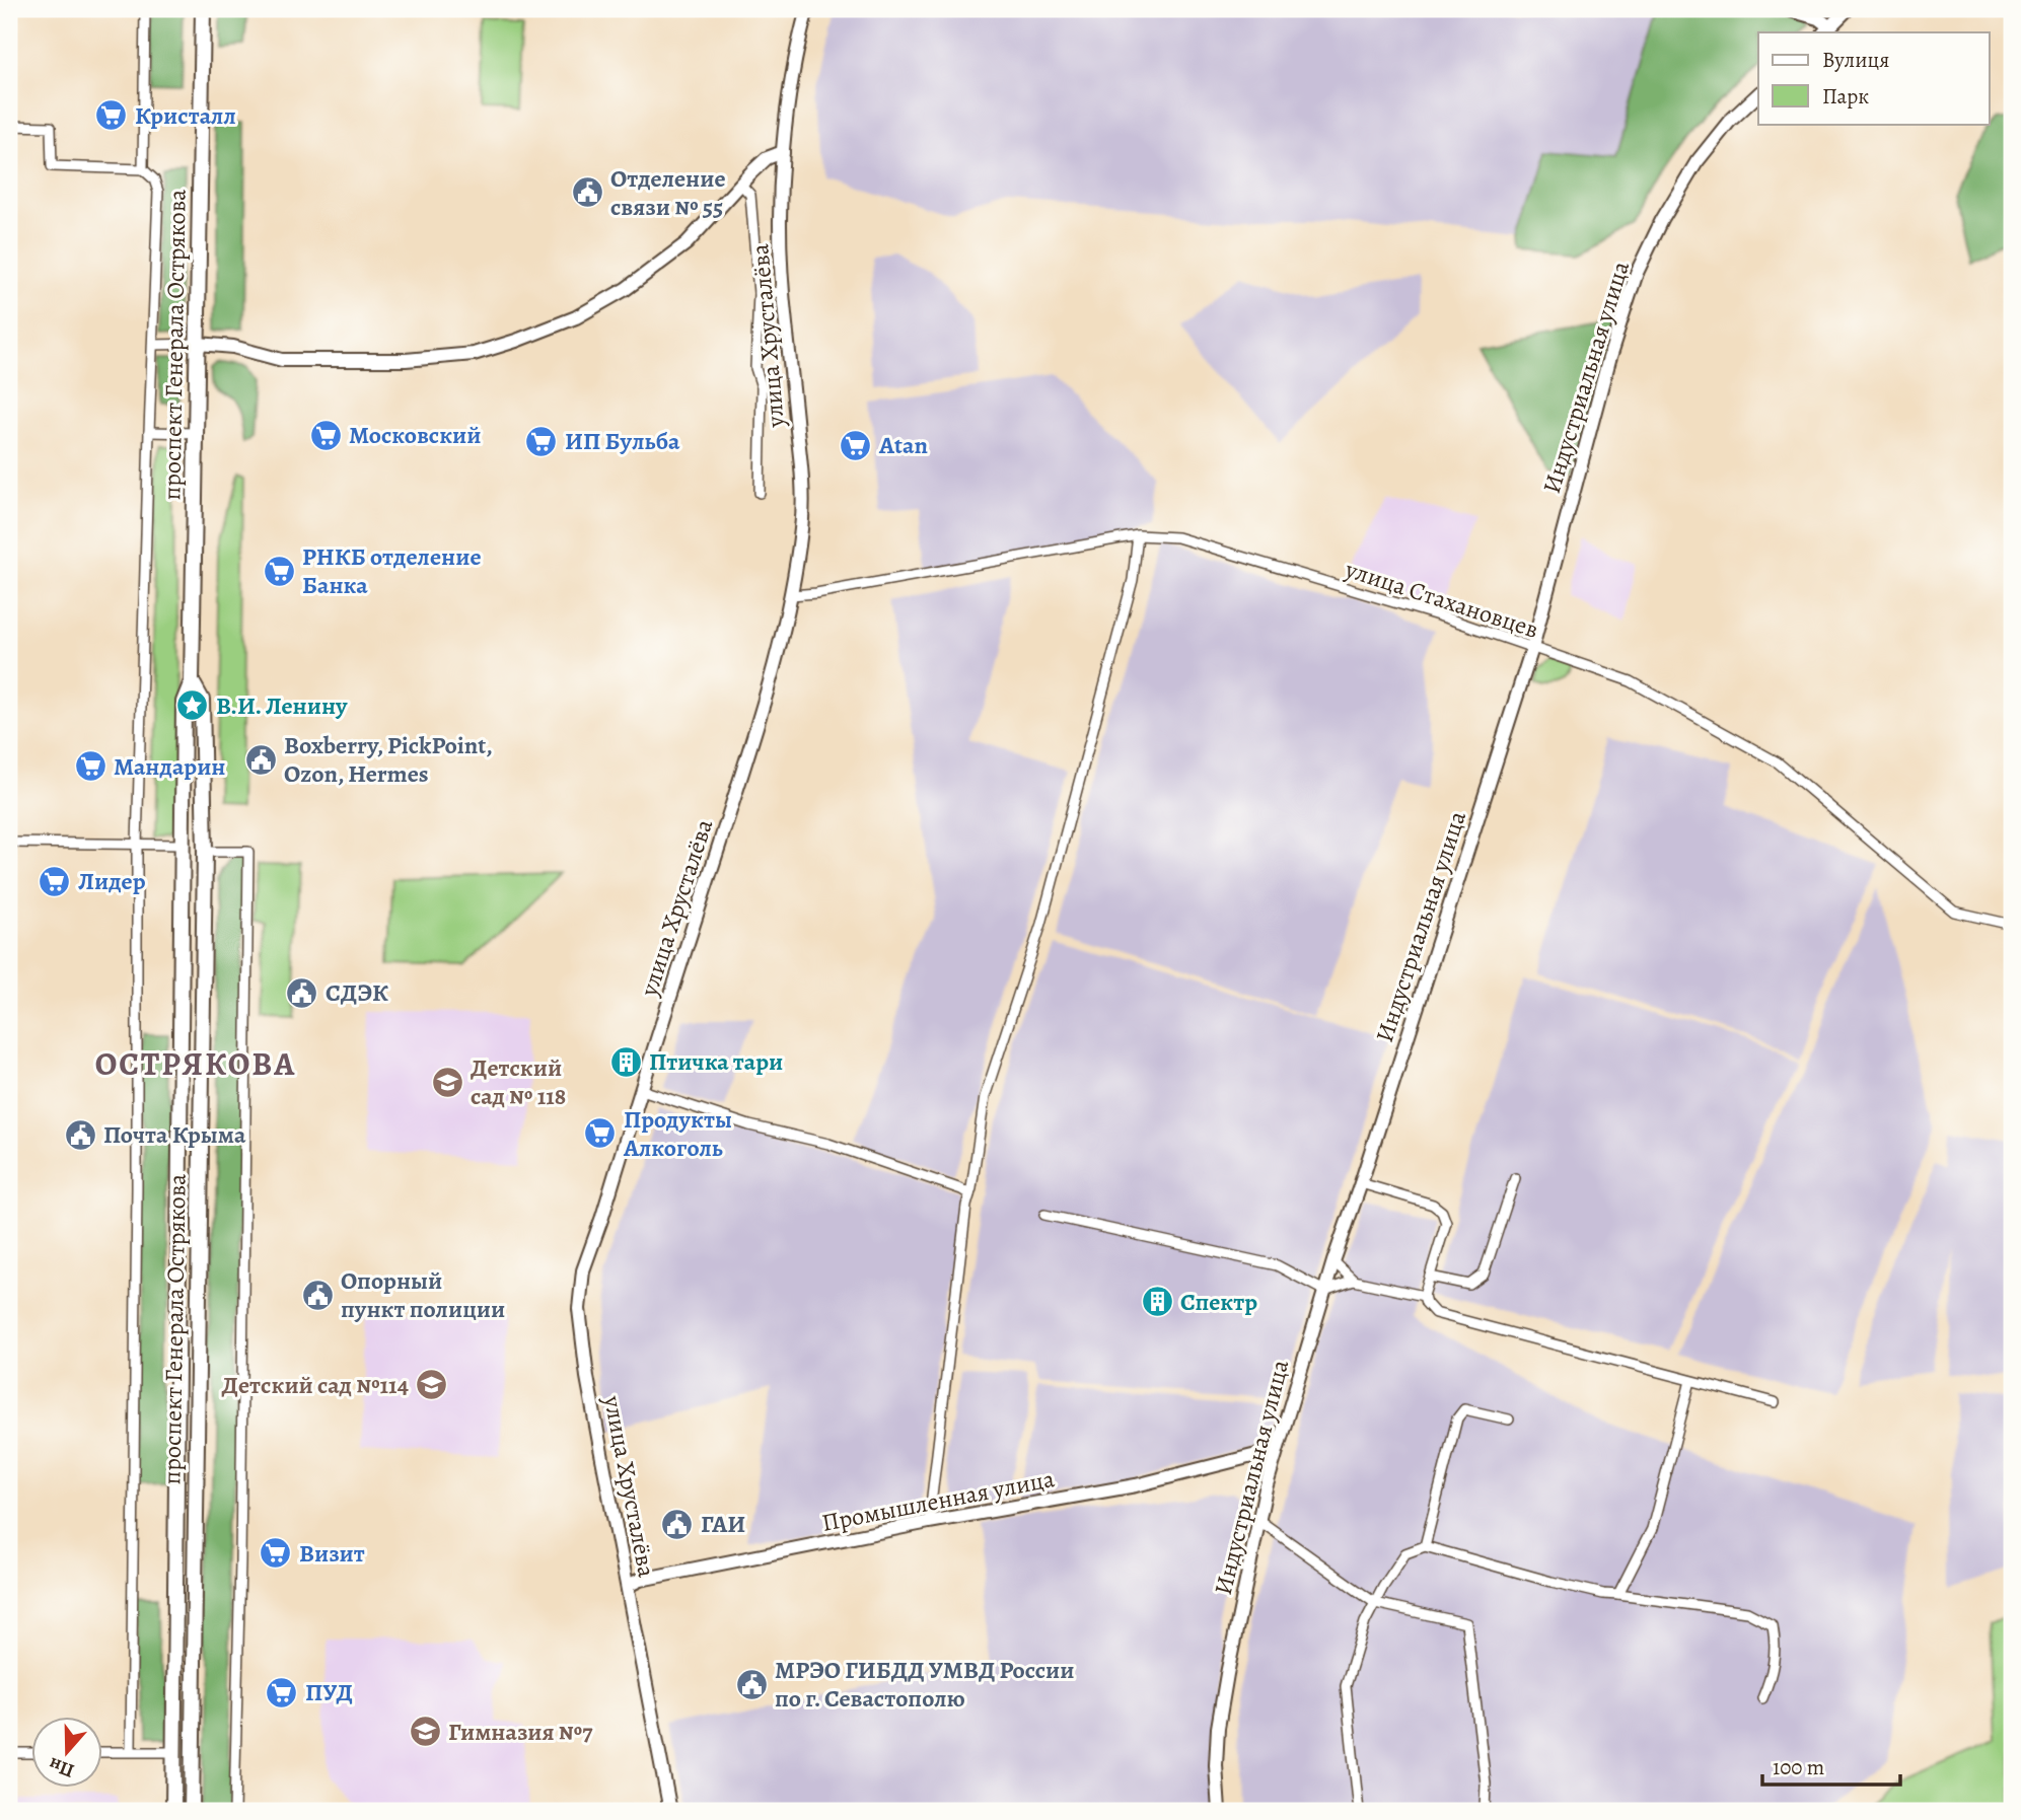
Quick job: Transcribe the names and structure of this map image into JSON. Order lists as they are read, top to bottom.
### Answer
{
  "streets": {
    "main road": [
      "улица Хрусталёва",
      "проспект Генерала Острякова",
      "Индустриальная улица",
      "Промышленная улица"
    ],
    "street": ["улица Стахановцев"]
  },
  "crossings": [
    ["улица Хрусталёва", "улица Стахановцев"],
    ["улица Хрусталёва", "Промышленная улица"],
    ["Индустриальная улица", "улица Стахановцев"],
    ["Индустриальная улица", "Промышленная улица"]
  ],
  "districts": ["ОСТРЯКОВА"],
  "places": {
    "supermarket": [
      "Кристалл",
      "Московский",
      "ИП Бульба",
      "Atan",
      "РНКБ отделение Банка",
      "Мандарин",
      "Лидер",
      "Продукты Алкоголь",
      "Визит",
      "ПУД"
    ],
    "public building": [
      "Отделение связи № 55",
      "Boxberry, PickPoint, Ozon, Hermes",
      "СДЭК",
      "Почта Крыма",
      "Опорный пункт полиции",
      "ГАИ",
      "МРЭО ГИБДД УМВД России по г. Севастополю"
    ],
    "place": ["В.И. Ленину"],
    "building": ["Птичка тари", "Спектр"],
    "school or university": ["Детский сад № 118", "Детский сад №114", "Гимназия №7"]
  },
  "legend": ["Вулиця", "Парк"],
  "scale_bar": "100 m",
  "north": "bottom"
}
